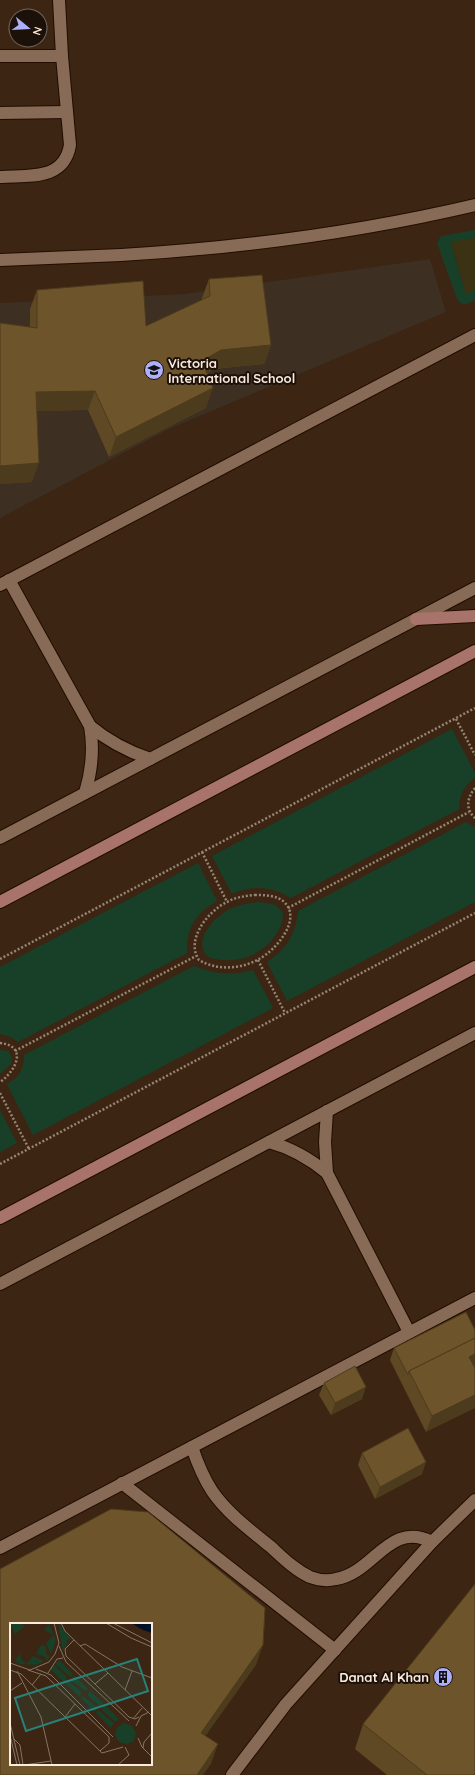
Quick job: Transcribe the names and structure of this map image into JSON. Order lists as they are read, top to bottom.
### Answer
{
  "places": {
    "school or university": ["Victoria International School"],
    "building": ["Danat Al Khan"]
  },
  "north": "right"
}
